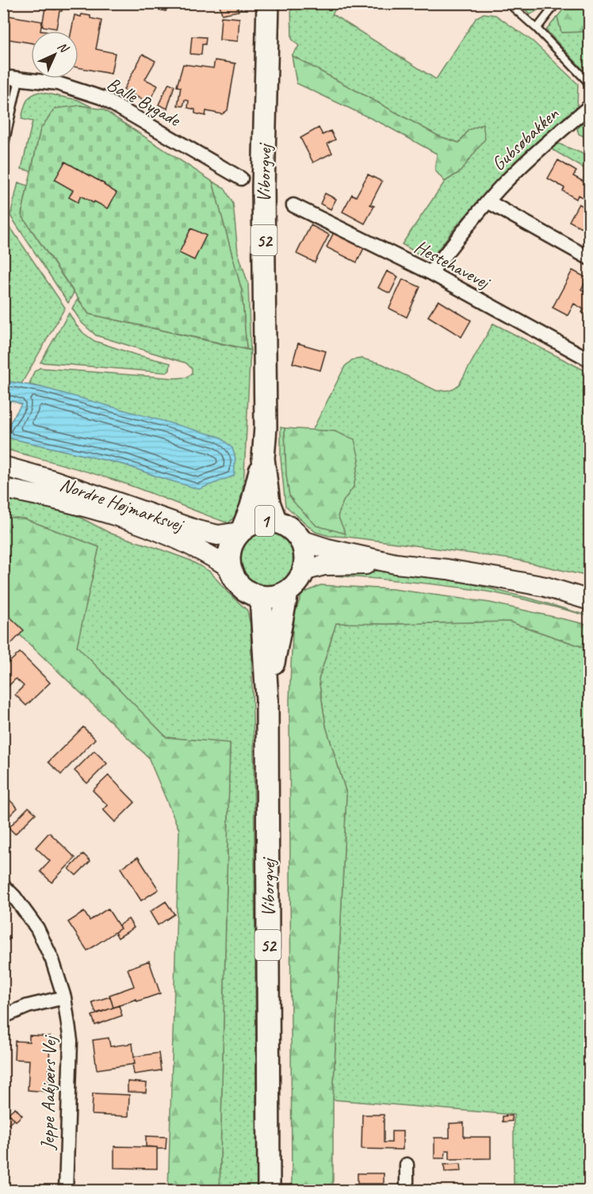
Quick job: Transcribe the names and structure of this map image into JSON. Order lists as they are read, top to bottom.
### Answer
{
  "streets": {
    "main road": ["Viborgvej", "52", "1"],
    "street": [
      "Balle Bygade",
      "Gubsøbakken",
      "Hestehavevej",
      "Nordre Højmarksvej",
      "Jeppe Aakjærs Vej"
    ]
  },
  "crossings": [
    ["Gubsøbakken", "Hestehavevej"],
    ["Viborgvej", "Nordre Højmarksvej"],
    ["Viborgvej", "1"],
    ["Nordre Højmarksvej", "1"]
  ],
  "north": "top right"
}
